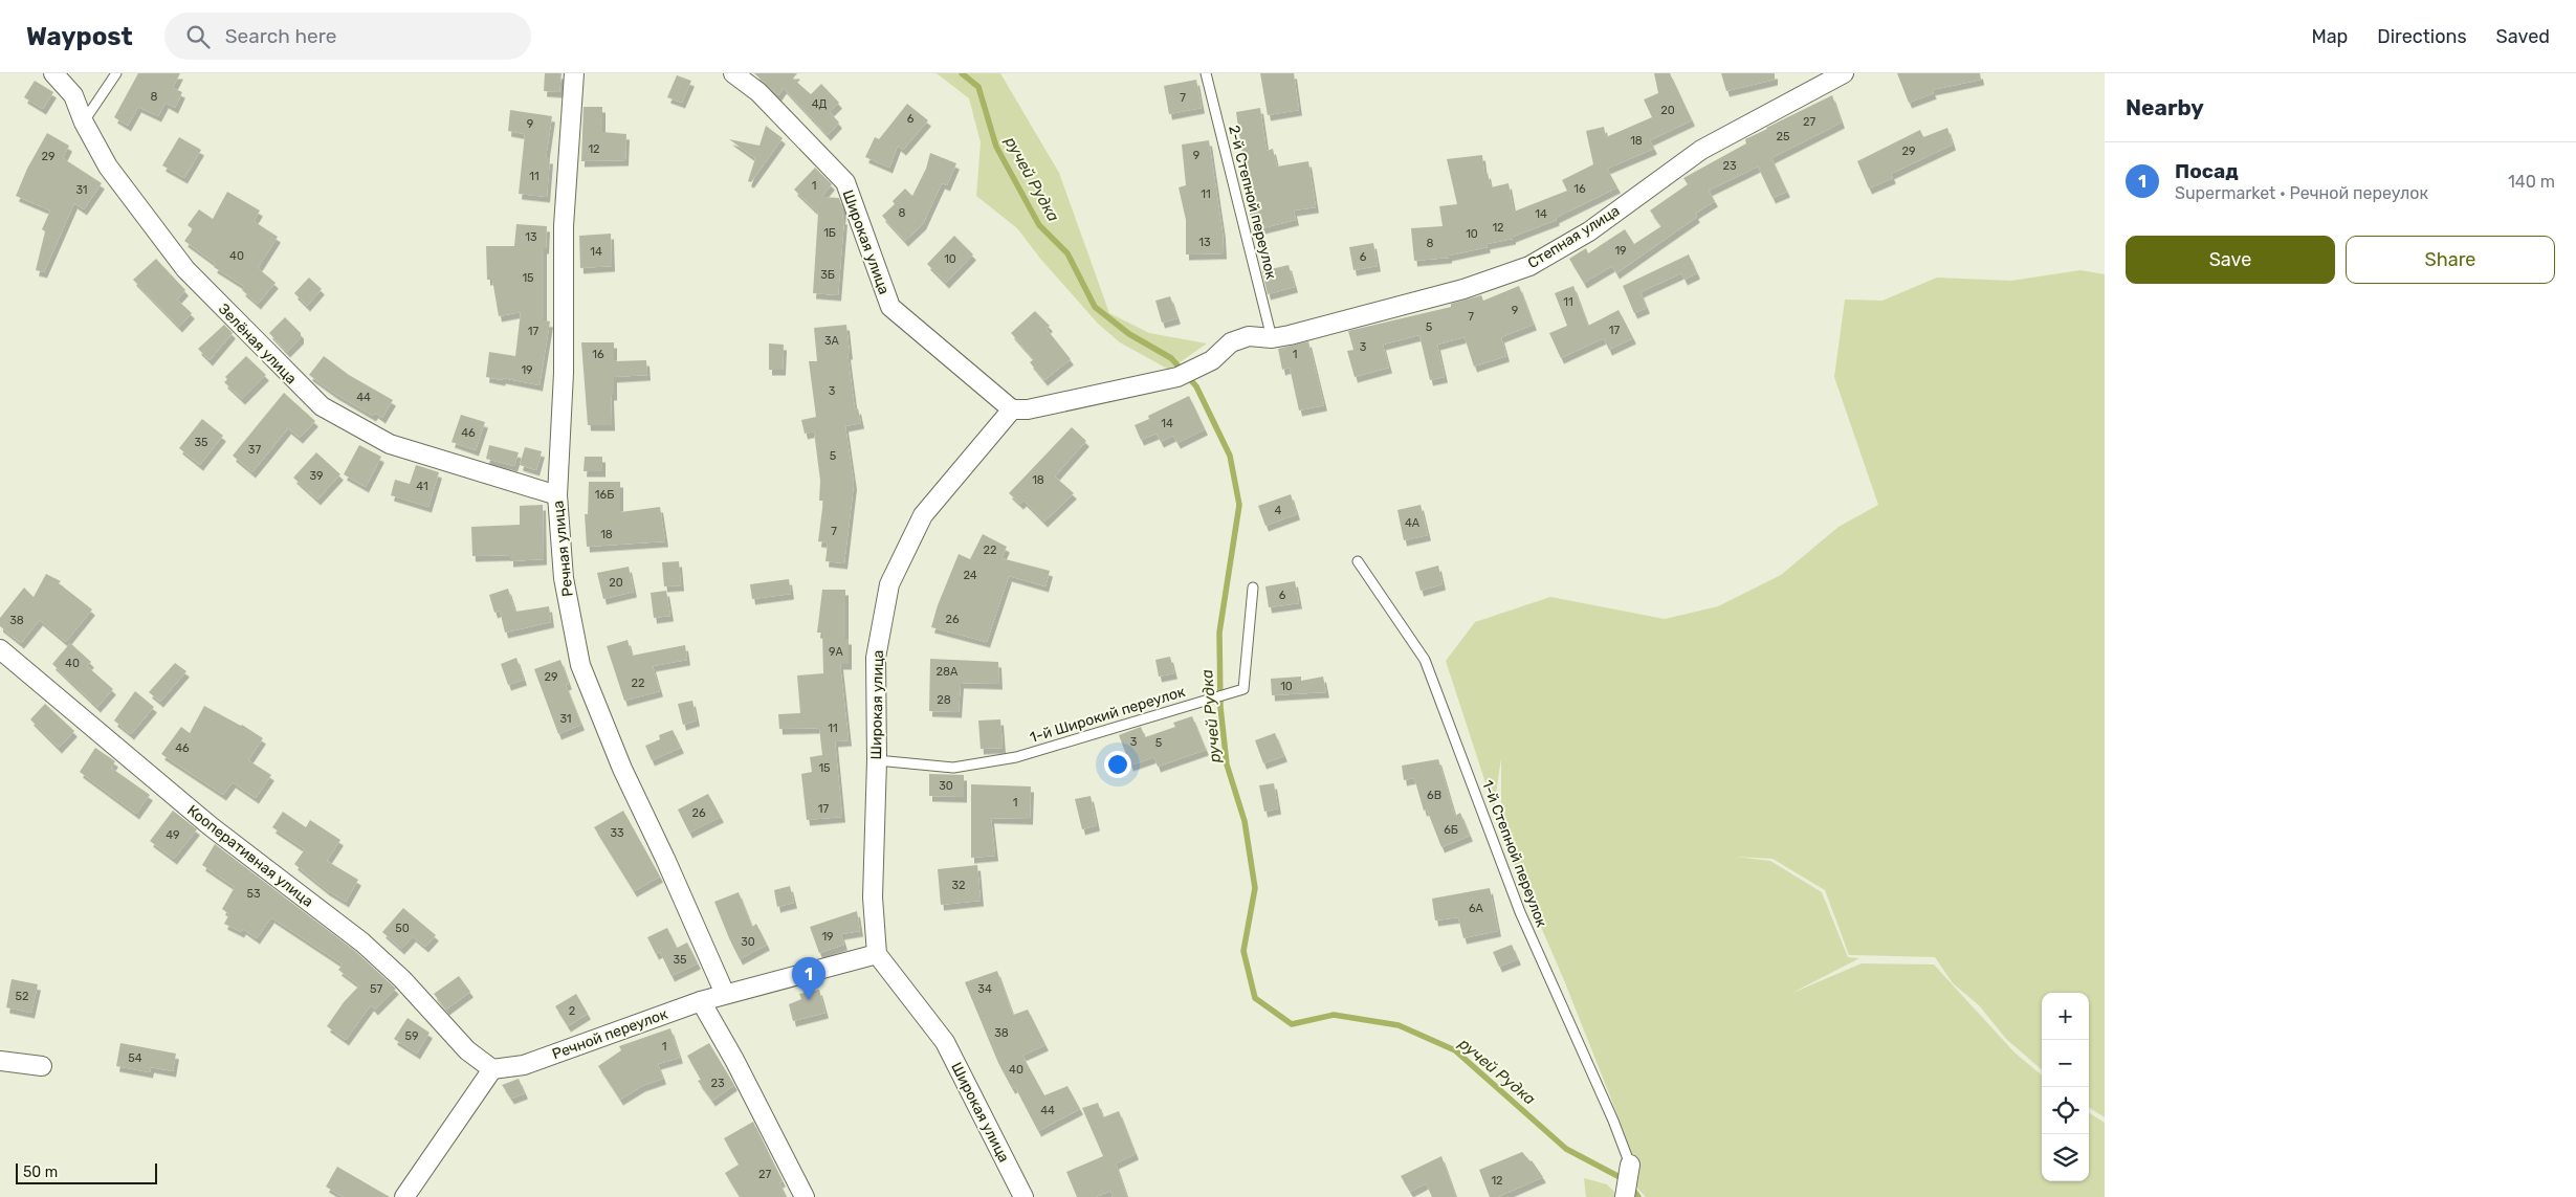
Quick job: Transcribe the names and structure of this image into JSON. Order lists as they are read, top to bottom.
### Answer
{
  "streets": {
    "street": [
      "Степная улица",
      "Широкая улица",
      "Зелёная улица",
      "Речная улица",
      "Кооперативная улица",
      "Речной переулок"
    ],
    "lane": ["2-й Степной переулок", "1-й Широкий переулок", "1-й Степной переулок"]
  },
  "crossings": [
    ["2-й Степной переулок", "Степная улица"],
    ["Степная улица", "Широкая улица"],
    ["Широкая улица", "1-й Широкий переулок"],
    ["Широкая улица", "Речной переулок"],
    ["Зелёная улица", "Речная улица"],
    ["Речная улица", "Речной переулок"],
    ["Кооперативная улица", "Речной переулок"]
  ],
  "water": ["ручей Рудка"],
  "house_numbers": [
    "8",
    "7",
    "4Д",
    "20",
    "6",
    "27",
    "9",
    "25",
    "18",
    "12",
    "29",
    "9",
    "29",
    "23",
    "11",
    "1",
    "16",
    "31",
    "11",
    "8",
    "14",
    "12",
    "1Б",
    "10",
    "13",
    "13",
    "8",
    "19",
    "14",
    "40",
    "6",
    "10",
    "3Б",
    "15",
    "11",
    "9",
    "7",
    "5",
    "17",
    "17",
    "3А",
    "3",
    "16",
    "1",
    "19",
    "3",
    "44",
    "14",
    "46",
    "35",
    "37",
    "5",
    "39",
    "18",
    "41",
    "16Б",
    "4",
    "4А",
    "7",
    "18",
    "22",
    "24",
    "20",
    "6",
    "26",
    "38",
    "9А",
    "40",
    "28А",
    "29",
    "22",
    "10",
    "28",
    "31",
    "11",
    "3",
    "5",
    "46",
    "15",
    "30",
    "6В",
    "1",
    "17",
    "26",
    "6Б",
    "33",
    "49",
    "32",
    "53",
    "6А",
    "50",
    "19",
    "30",
    "35",
    "57",
    "34",
    "52",
    "2",
    "38",
    "59",
    "1",
    "54",
    "40",
    "23",
    "44",
    "27",
    "12"
  ],
  "scale_bar": "50 m",
  "page": {
    "header": "Waypost",
    "search": "Search here",
    "nav": ["Map", "Directions", "Saved"],
    "heading": "Nearby",
    "list": [
      {
        "mark": "1",
        "name": "Посад",
        "note": "Supermarket · Речной переулок",
        "value": "140 m"
      }
    ],
    "buttons": ["Save", "Share"],
    "pins": "1",
    "map_buttons": ["+", "−"],
    "scale": "50 m"
  }
}
